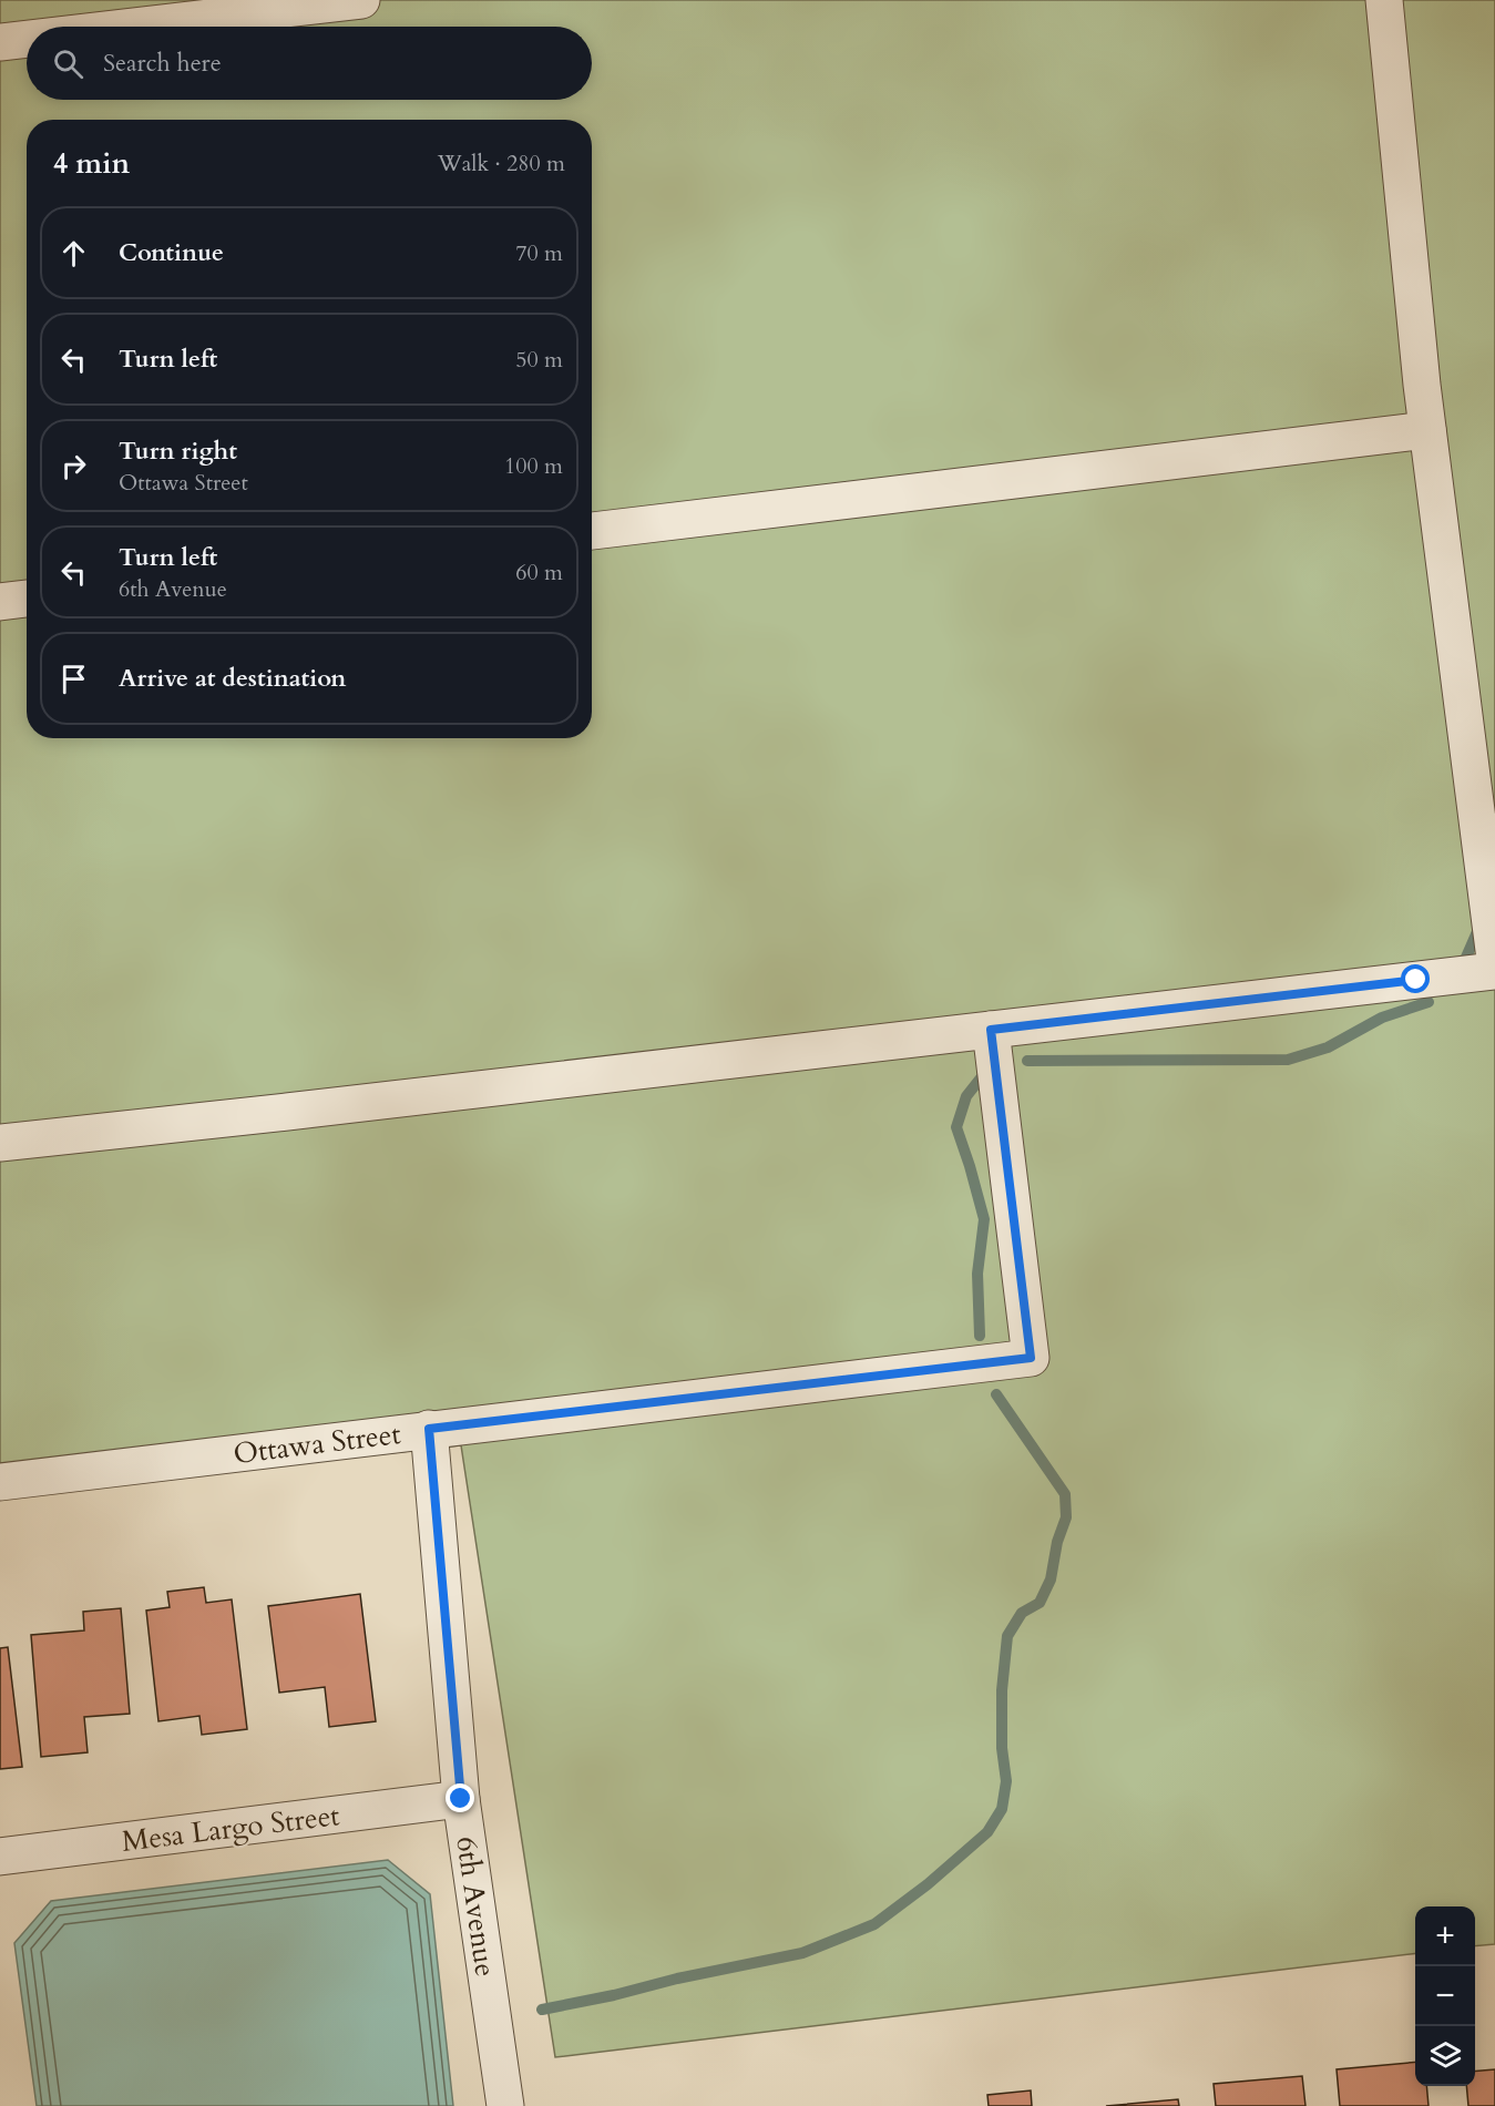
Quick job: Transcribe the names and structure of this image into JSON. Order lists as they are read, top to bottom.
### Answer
{
  "streets": {
    "street": ["Ottawa Street", "Mesa Largo Street", "6th Avenue"]
  },
  "crossings": [
    ["Ottawa Street", "6th Avenue"],
    ["Mesa Largo Street", "6th Avenue"]
  ],
  "page": {
    "search": "Search here",
    "heading": ["4 min", "Walk · 280 m"],
    "list": [
      ["Continue", "70 m"],
      ["Turn left", "50 m"],
      ["Turn right", "Ottawa Street", "100 m"],
      ["Turn left", "6th Avenue", "60 m"],
      "Arrive at destination"
    ],
    "map_buttons": ["+", "−"]
  }
}
